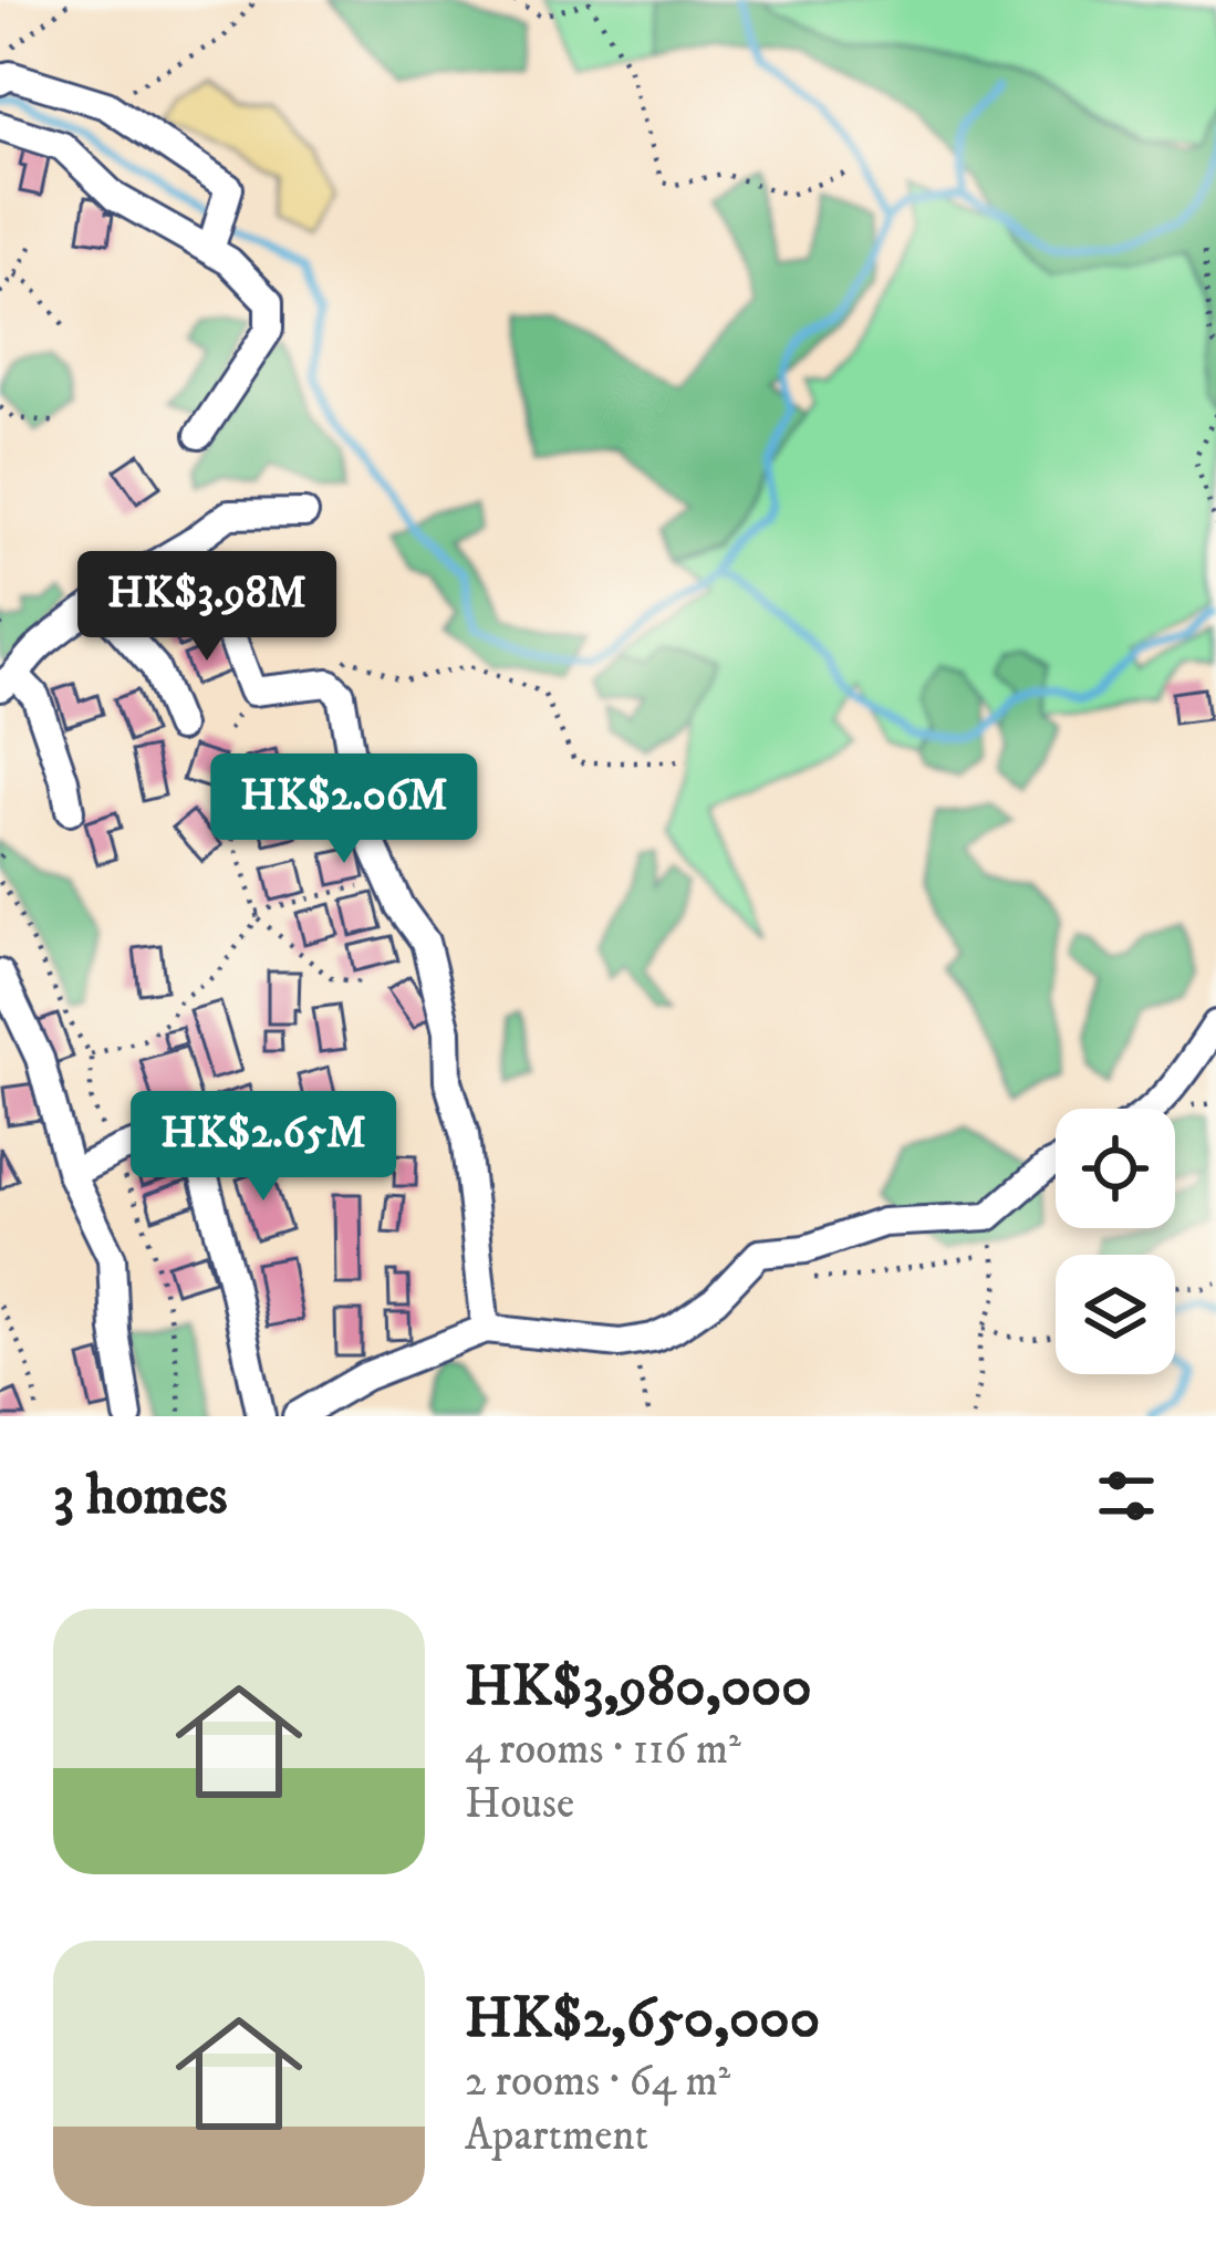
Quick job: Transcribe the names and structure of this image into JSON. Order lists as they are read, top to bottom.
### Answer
{
  "page": {
    "price": ["HK$3.98M", "HK$2.06M", "HK$2.65M"],
    "heading": "3 homes",
    "list": [
      {
        "name": "HK$3,980,000",
        "note": "4 rooms · 116 m² · House"
      },
      {
        "name": "HK$2,650,000",
        "note": "2 rooms · 64 m² · Apartment"
      }
    ]
  }
}
